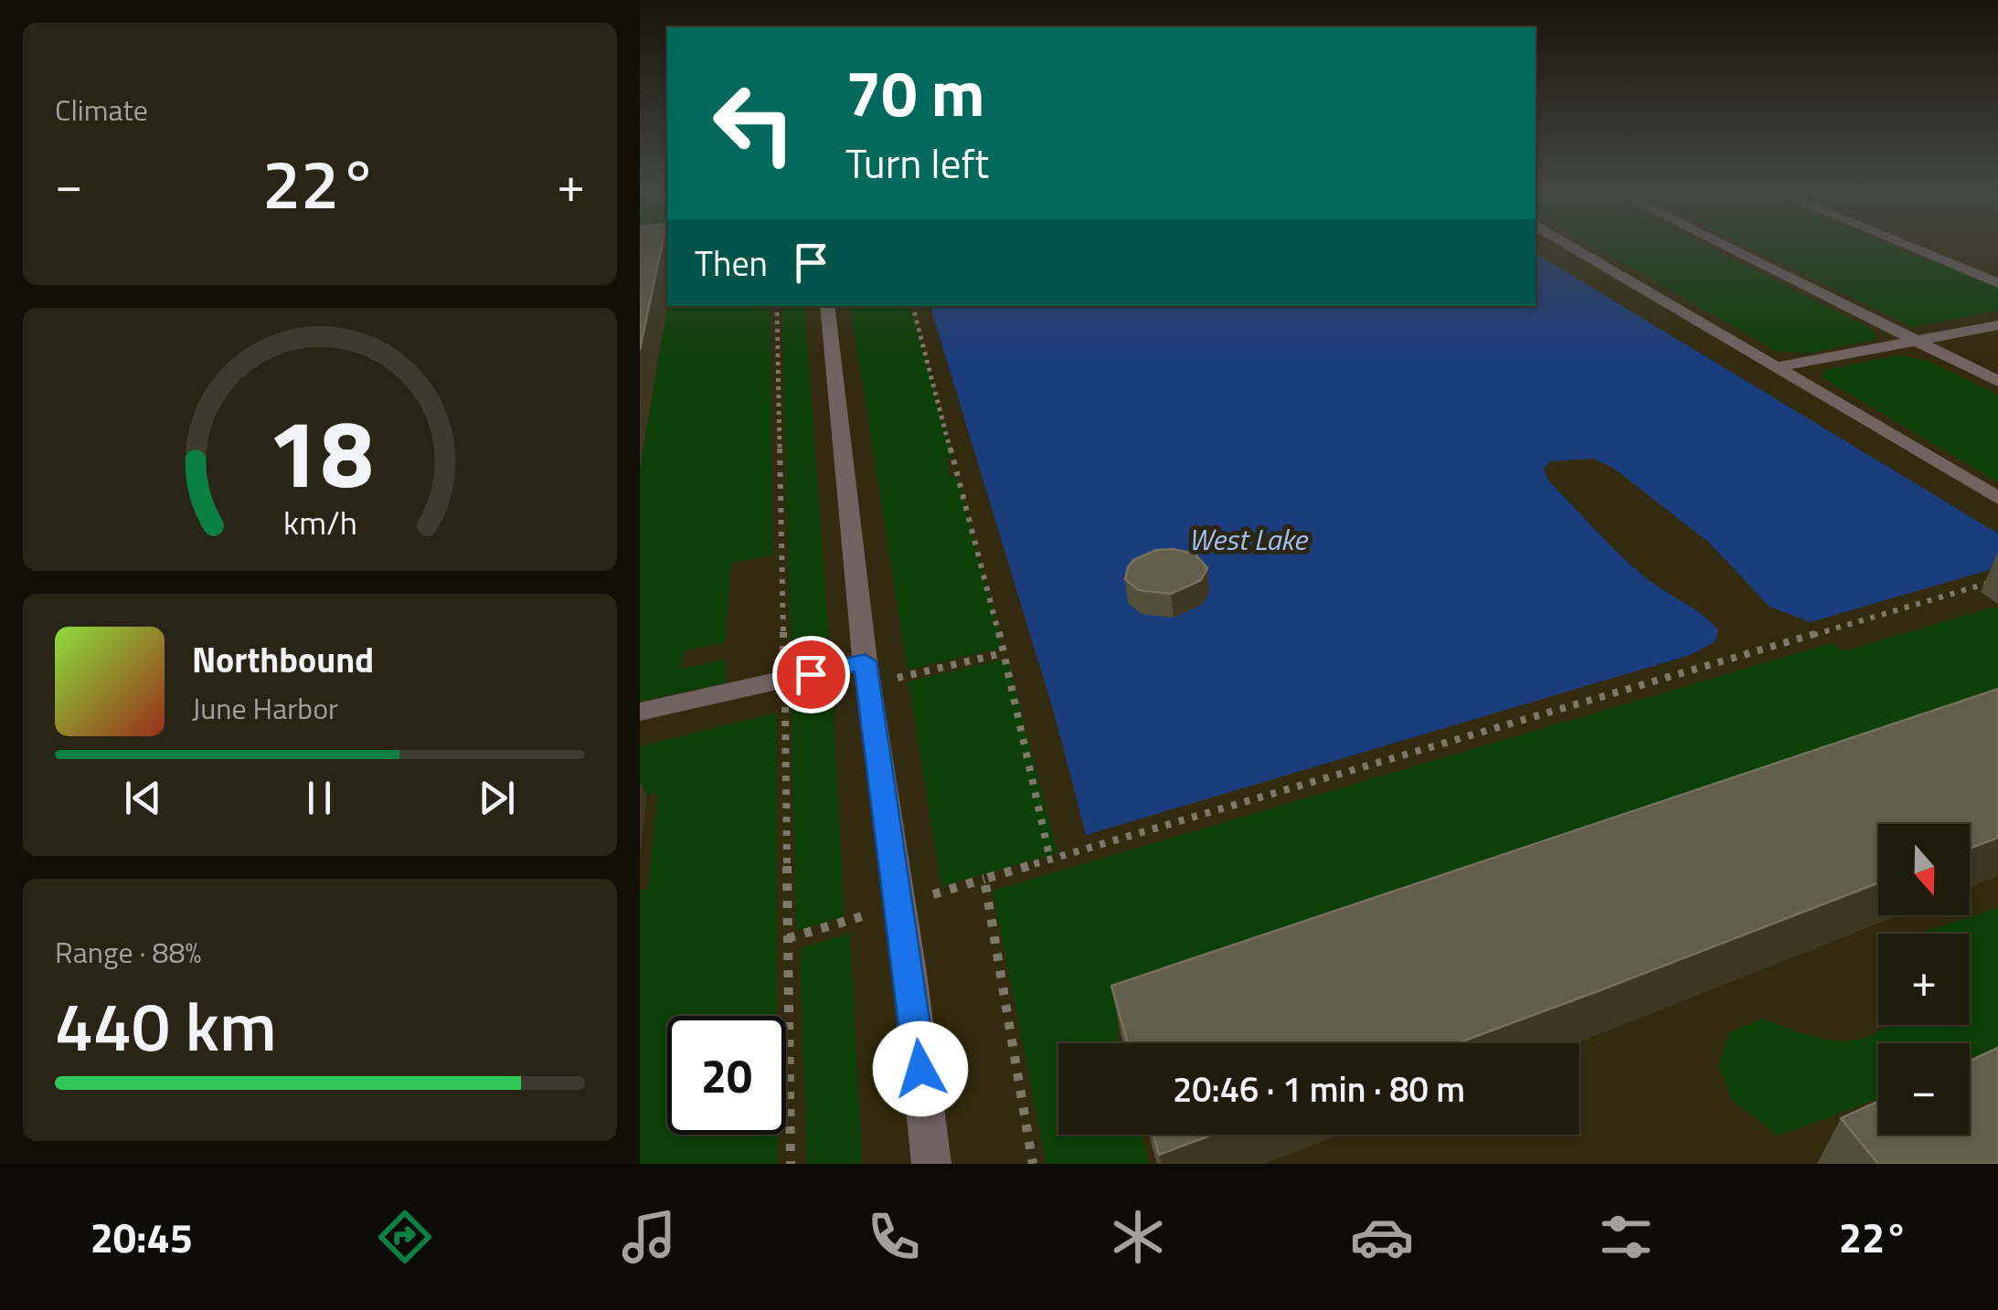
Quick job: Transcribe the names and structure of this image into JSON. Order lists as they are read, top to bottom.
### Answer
{
  "water": ["West Lake"],
  "north": "bottom",
  "page": {
    "tile": [
      "Climate",
      ["Range · 88%", "440 km"]
    ],
    "turn": ["70 m", "Turn left"],
    "heat": ["−", "22°", "+"],
    "then": "Then",
    "song": ["Northbound", "June Harbor"],
    "map_buttons": ["+", "−"],
    "limit": "20",
    "trip": "20:46 · 1 min · 80 m",
    "tabs": ["20:45", "22°"],
    "gauge": ["18", "km/h"]
  }
}
